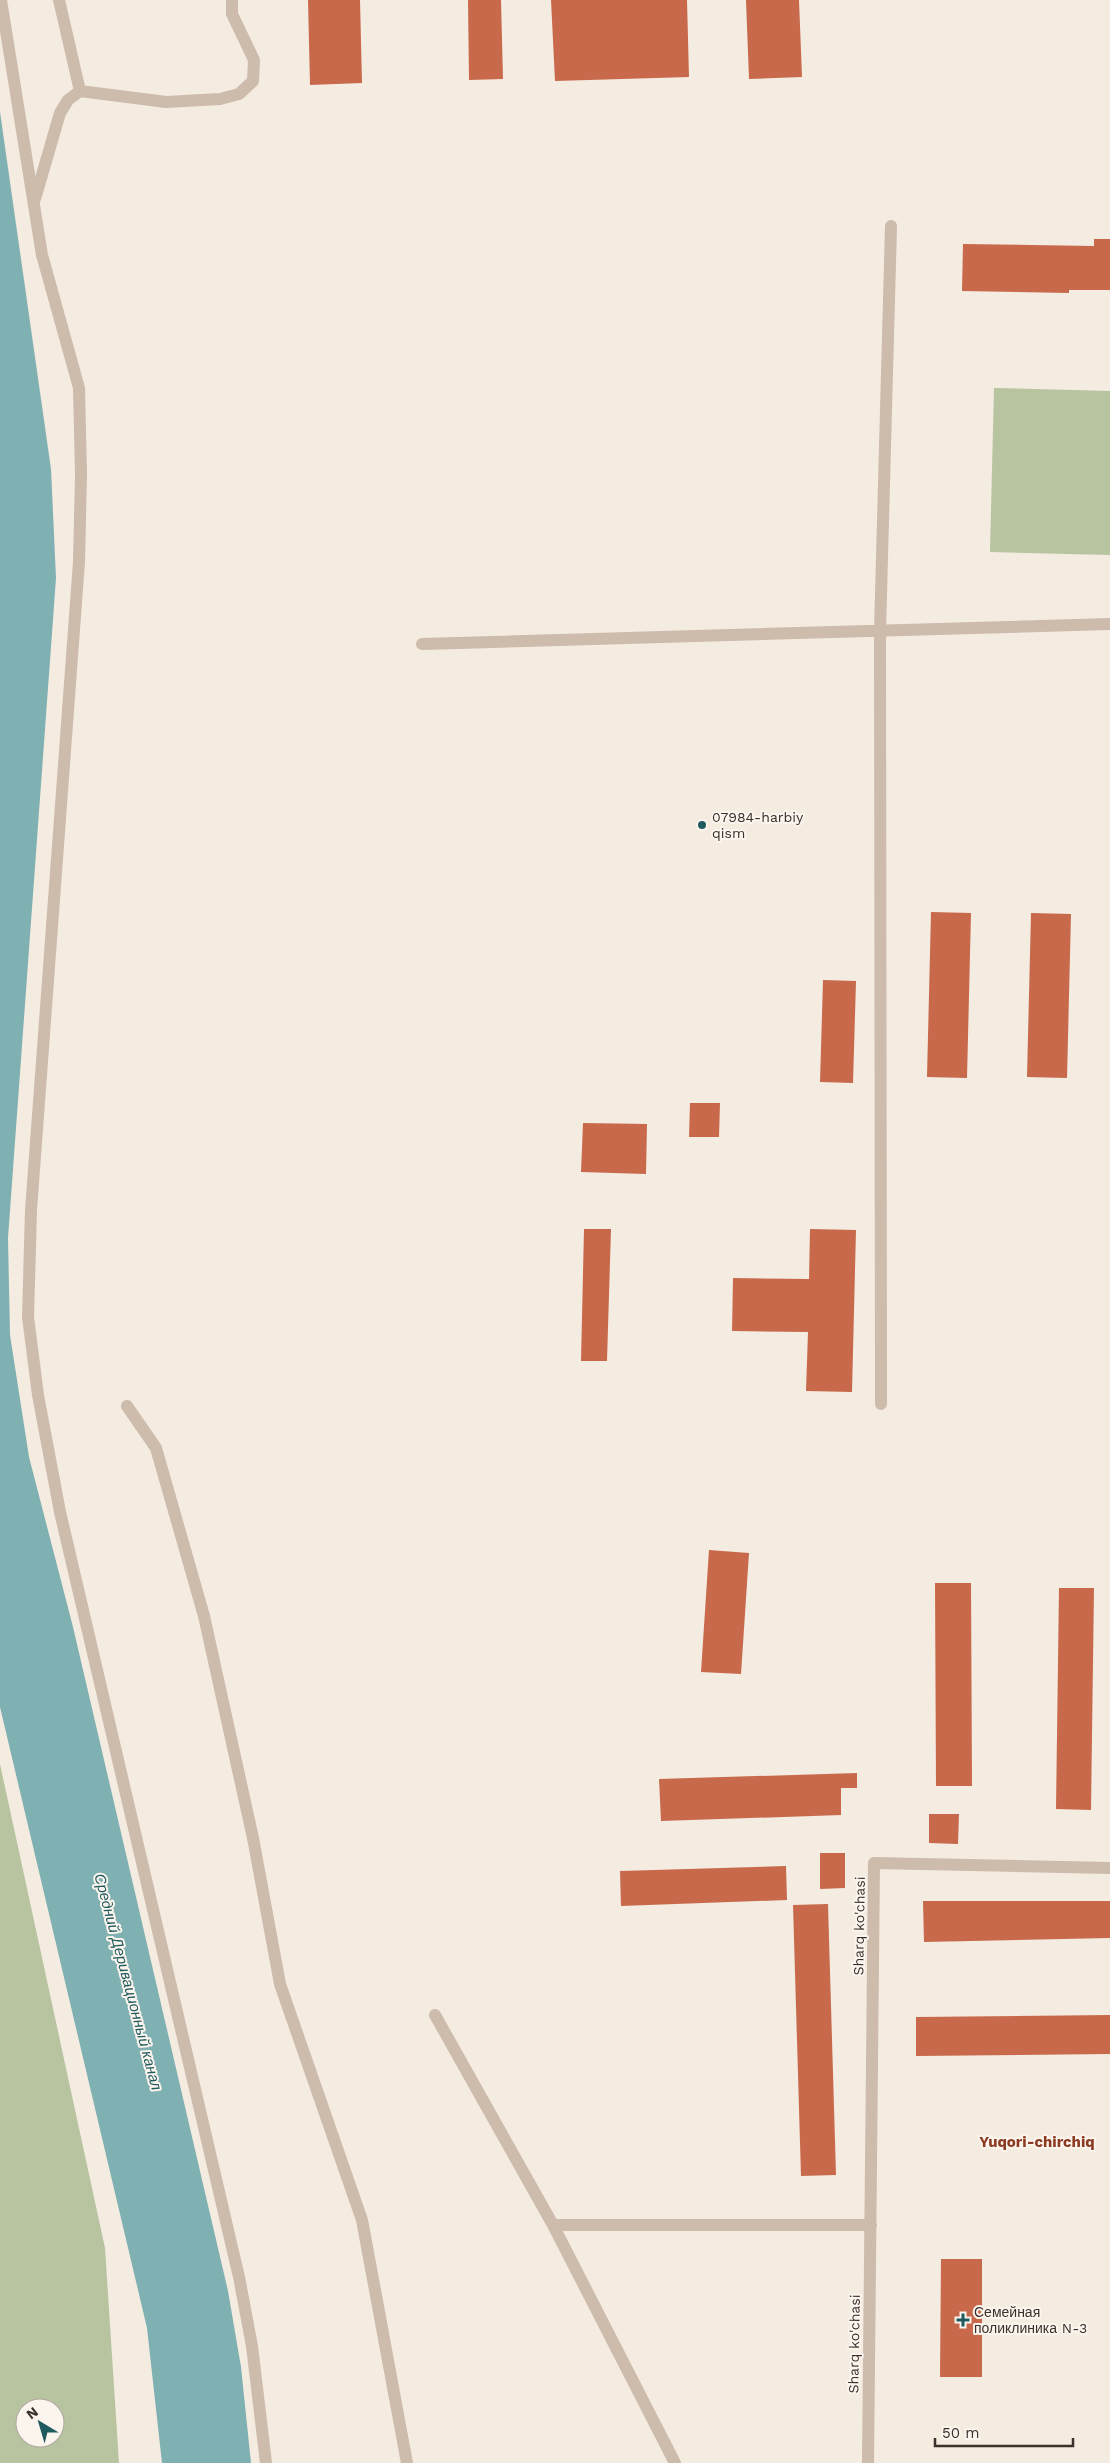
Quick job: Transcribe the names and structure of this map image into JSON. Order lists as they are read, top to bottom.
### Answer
{
  "streets": {
    "street": ["Sharq ko'chasi"]
  },
  "districts": ["Yuqori-chirchiq"],
  "water": ["Средний Деривационный канал"],
  "places": {
    "other": ["07984-harbiy qism"],
    "health": ["Семейная поликлиника N-3"]
  },
  "scale_bar": "50 m",
  "north": "top left"
}
